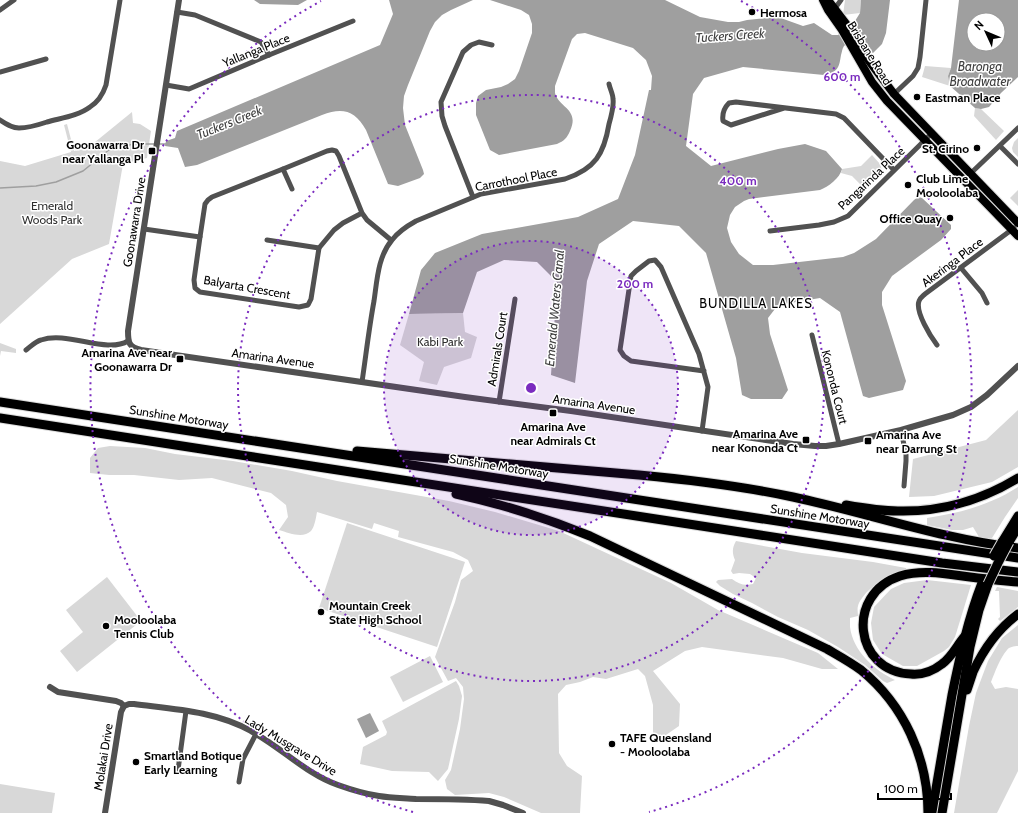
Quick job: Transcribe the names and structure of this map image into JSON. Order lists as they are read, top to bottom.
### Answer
{
  "streets": {
    "highway": ["Sunshine Motorway"],
    "main road": ["Brisbane Road"],
    "street": [
      "Yallanga Place",
      "Pangarinda Place",
      "Carrothool Place",
      "Goonawarra Drive",
      "Akeringa Place",
      "Balyarta Crescent",
      "Admirals Court",
      "Amarina Avenue",
      "Kononda Court",
      "Lady Musgrave Drive",
      "Molakai Drive"
    ]
  },
  "crossings": [
    ["Yallanga Place", "Goonawarra Drive"],
    ["Brisbane Road", "Pangarinda Place"],
    ["Brisbane Road", "Akeringa Place"],
    ["Carrothool Place", "Balyarta Crescent"],
    ["Carrothool Place", "Amarina Avenue"],
    ["Goonawarra Drive", "Amarina Avenue"],
    ["Admirals Court", "Amarina Avenue"],
    ["Amarina Avenue", "Kononda Court"],
    ["Lady Musgrave Drive", "Molakai Drive"]
  ],
  "districts": ["BUNDILLA LAKES"],
  "water": ["Tuckers Creek", "Baronga Broadwater", "Emerald Waters Canal"],
  "parks": ["Emerald Woods Park", "Kabi Park"],
  "places": {
    "other": [
      "Hermosa",
      "Eastman Place",
      "St. Cirino",
      "Club Lime Mooloolaba",
      "Office Quay",
      "Mountain Creek State High School",
      "Mooloolaba Tennis Club",
      "TAFE Queensland - Mooloolaba",
      "Smartland Botique Early Learning"
    ],
    "transit": [
      "Goonawarra Dr near Yallanga Pl",
      "Amarina Ave near Goonawarra Dr",
      "Amarina Ave near Admirals Ct",
      "Amarina Ave near Kononda Ct",
      "Amarina Ave near Darrung St"
    ]
  },
  "scale_bar": "100 m",
  "north": "top left",
  "rings": ["600 m", "400 m", "200 m"]
}
